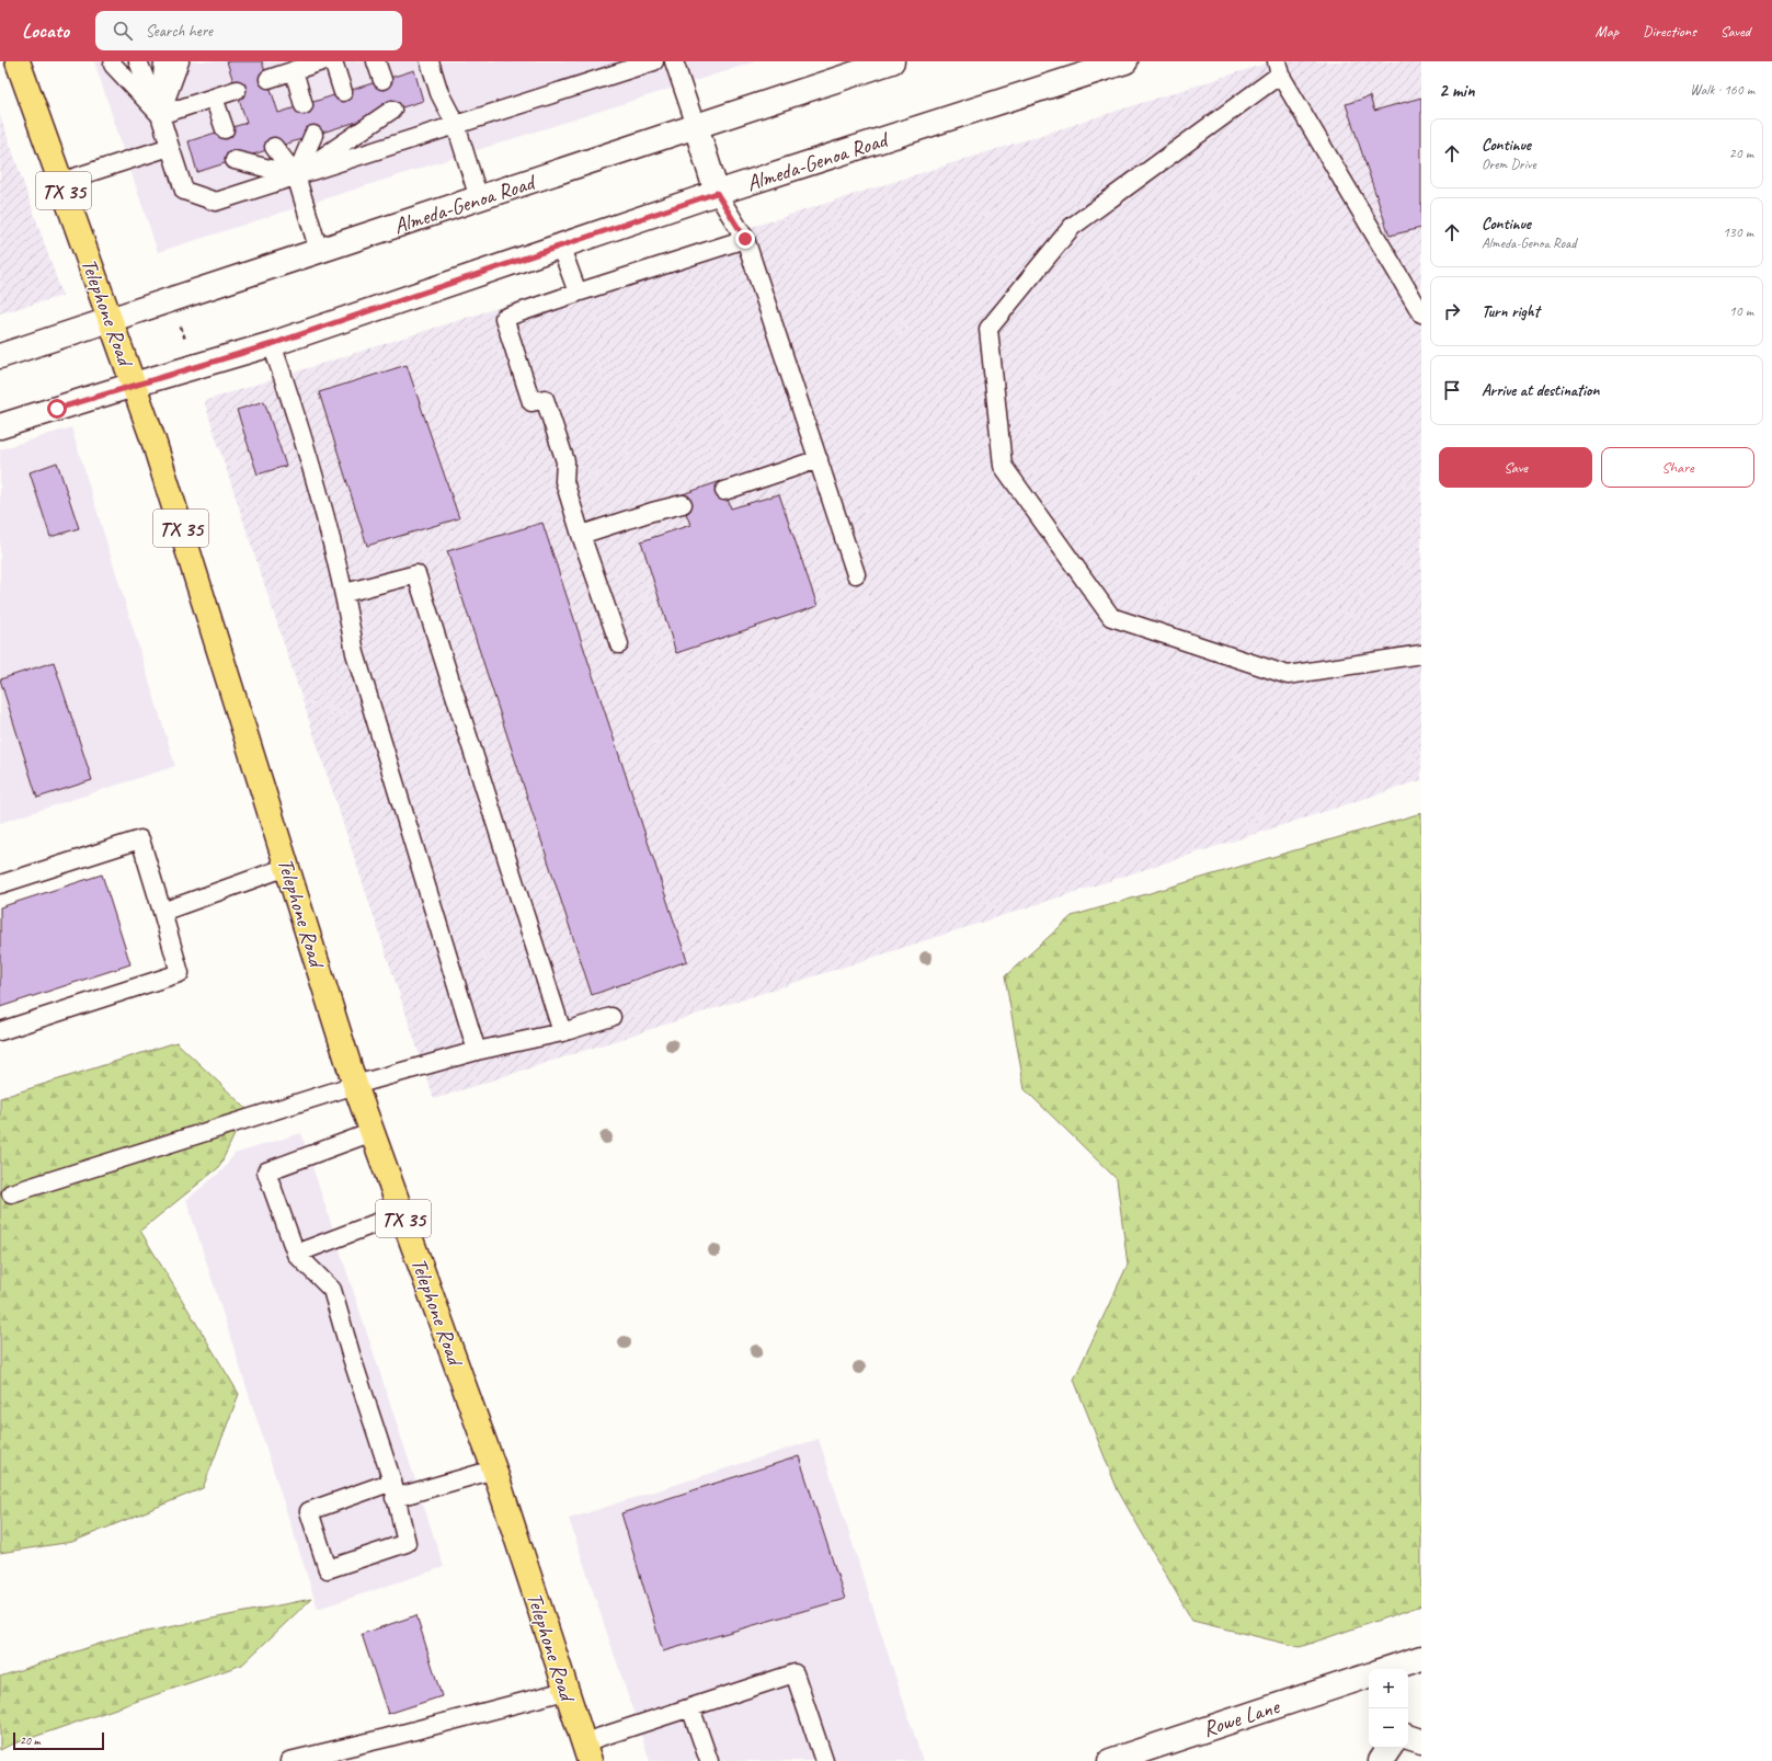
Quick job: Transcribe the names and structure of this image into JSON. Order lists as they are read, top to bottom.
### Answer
{
  "streets": {
    "main road": [
      "Almeda-Genoa Road",
      "TX 35",
      "Telephone Road",
      "Rowe Lane"
    ]
  },
  "crossings": [
    ["Almeda-Genoa Road", "Telephone Road"]
  ],
  "scale_bar": "20 m",
  "page": {
    "header": "Locato",
    "search": "Search here",
    "nav": ["Map", "Directions", "Saved"],
    "heading": ["2 min", "Walk · 160 m"],
    "list": [
      ["Continue", "Orem Drive", "20 m"],
      ["Continue", "Almeda-Genoa Road", "130 m"],
      ["Turn right", "10 m"],
      "Arrive at destination"
    ],
    "buttons": ["Save", "Share"],
    "map_buttons": ["+", "−"],
    "scale": "20 m"
  }
}
